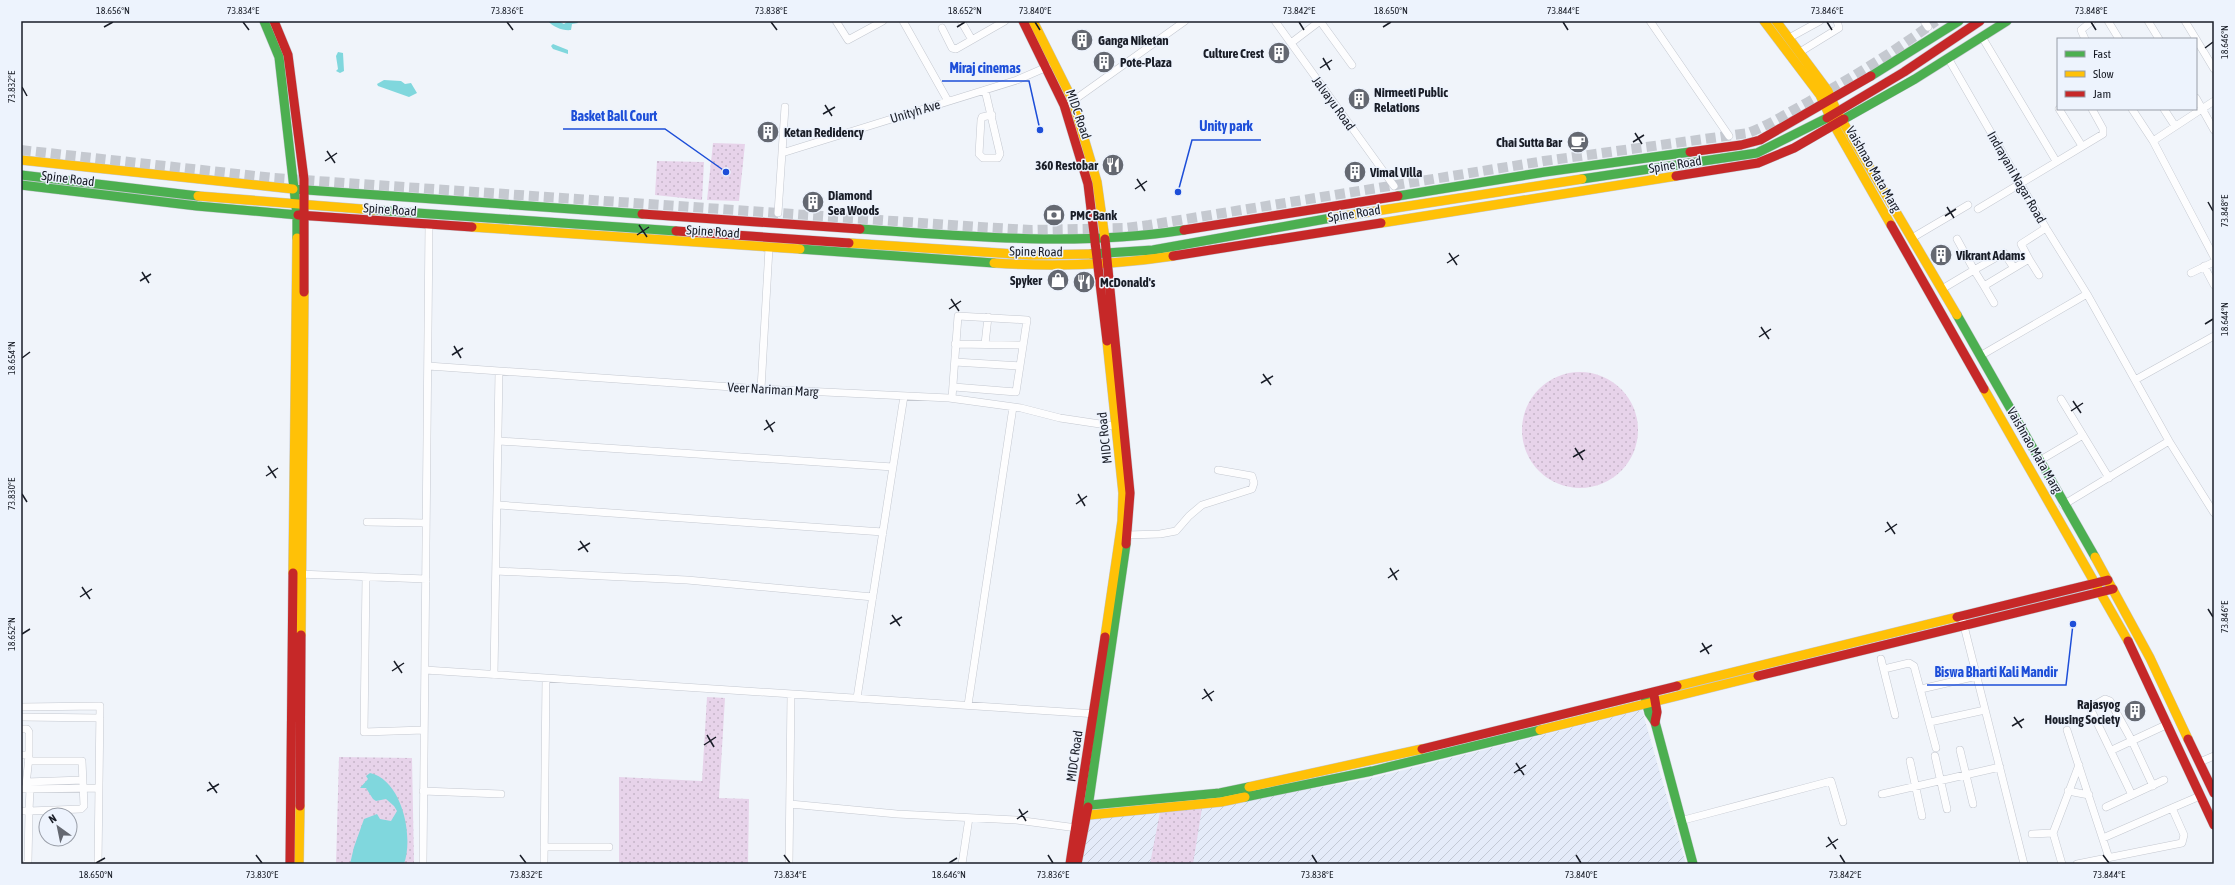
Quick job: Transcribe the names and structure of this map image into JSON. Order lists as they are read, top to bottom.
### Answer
{
  "streets": {
    "main road": ["MIDC Road", "Spine Road", "Vaishnao Mata Marg"],
    "street": [
      "Jalvayu Road",
      "Unityh Ave",
      "Indrayani Nagar Road",
      "Veer Nariman Marg"
    ]
  },
  "crossings": [
    ["Unityh Ave", "MIDC Road"],
    ["MIDC Road", "Spine Road"],
    ["MIDC Road", "Veer Nariman Marg"],
    ["Spine Road", "Vaishnao Mata Marg"],
    ["Spine Road", "Indrayani Nagar Road"]
  ],
  "places": {
    "building": [
      "Ganga Niketan",
      "Culture Crest",
      "Pote-Plaza",
      "Nirmeeti Public Relations",
      "Ketan Redidency",
      "Vimal Villa",
      "Diamond Sea Woods",
      "Vikrant Adams",
      "Rajasyog Housing Society"
    ],
    "other": [
      "Miraj cinemas",
      "Basket Ball Court",
      "Unity park",
      "Biswa Bharti Kali Mandir"
    ],
    "cafe": ["Chai Sutta Bar"],
    "restaurant": ["360 Restobar", "McDonald's"],
    "bank": ["PMC Bank"],
    "shop": ["Spyker"]
  },
  "legend": ["Fast", "Slow", "Jam"],
  "north": "top left",
  "coordinates": [
    "18.656°N",
    "73.834°E",
    "73.836°E",
    "73.838°E",
    "18.652°N",
    "73.840°E",
    "73.842°E",
    "18.650°N",
    "73.844°E",
    "73.846°E",
    "73.848°E",
    "18.646°N",
    "73.832°E",
    "18.644°N",
    "18.654°N",
    "73.830°E"
  ]
}
